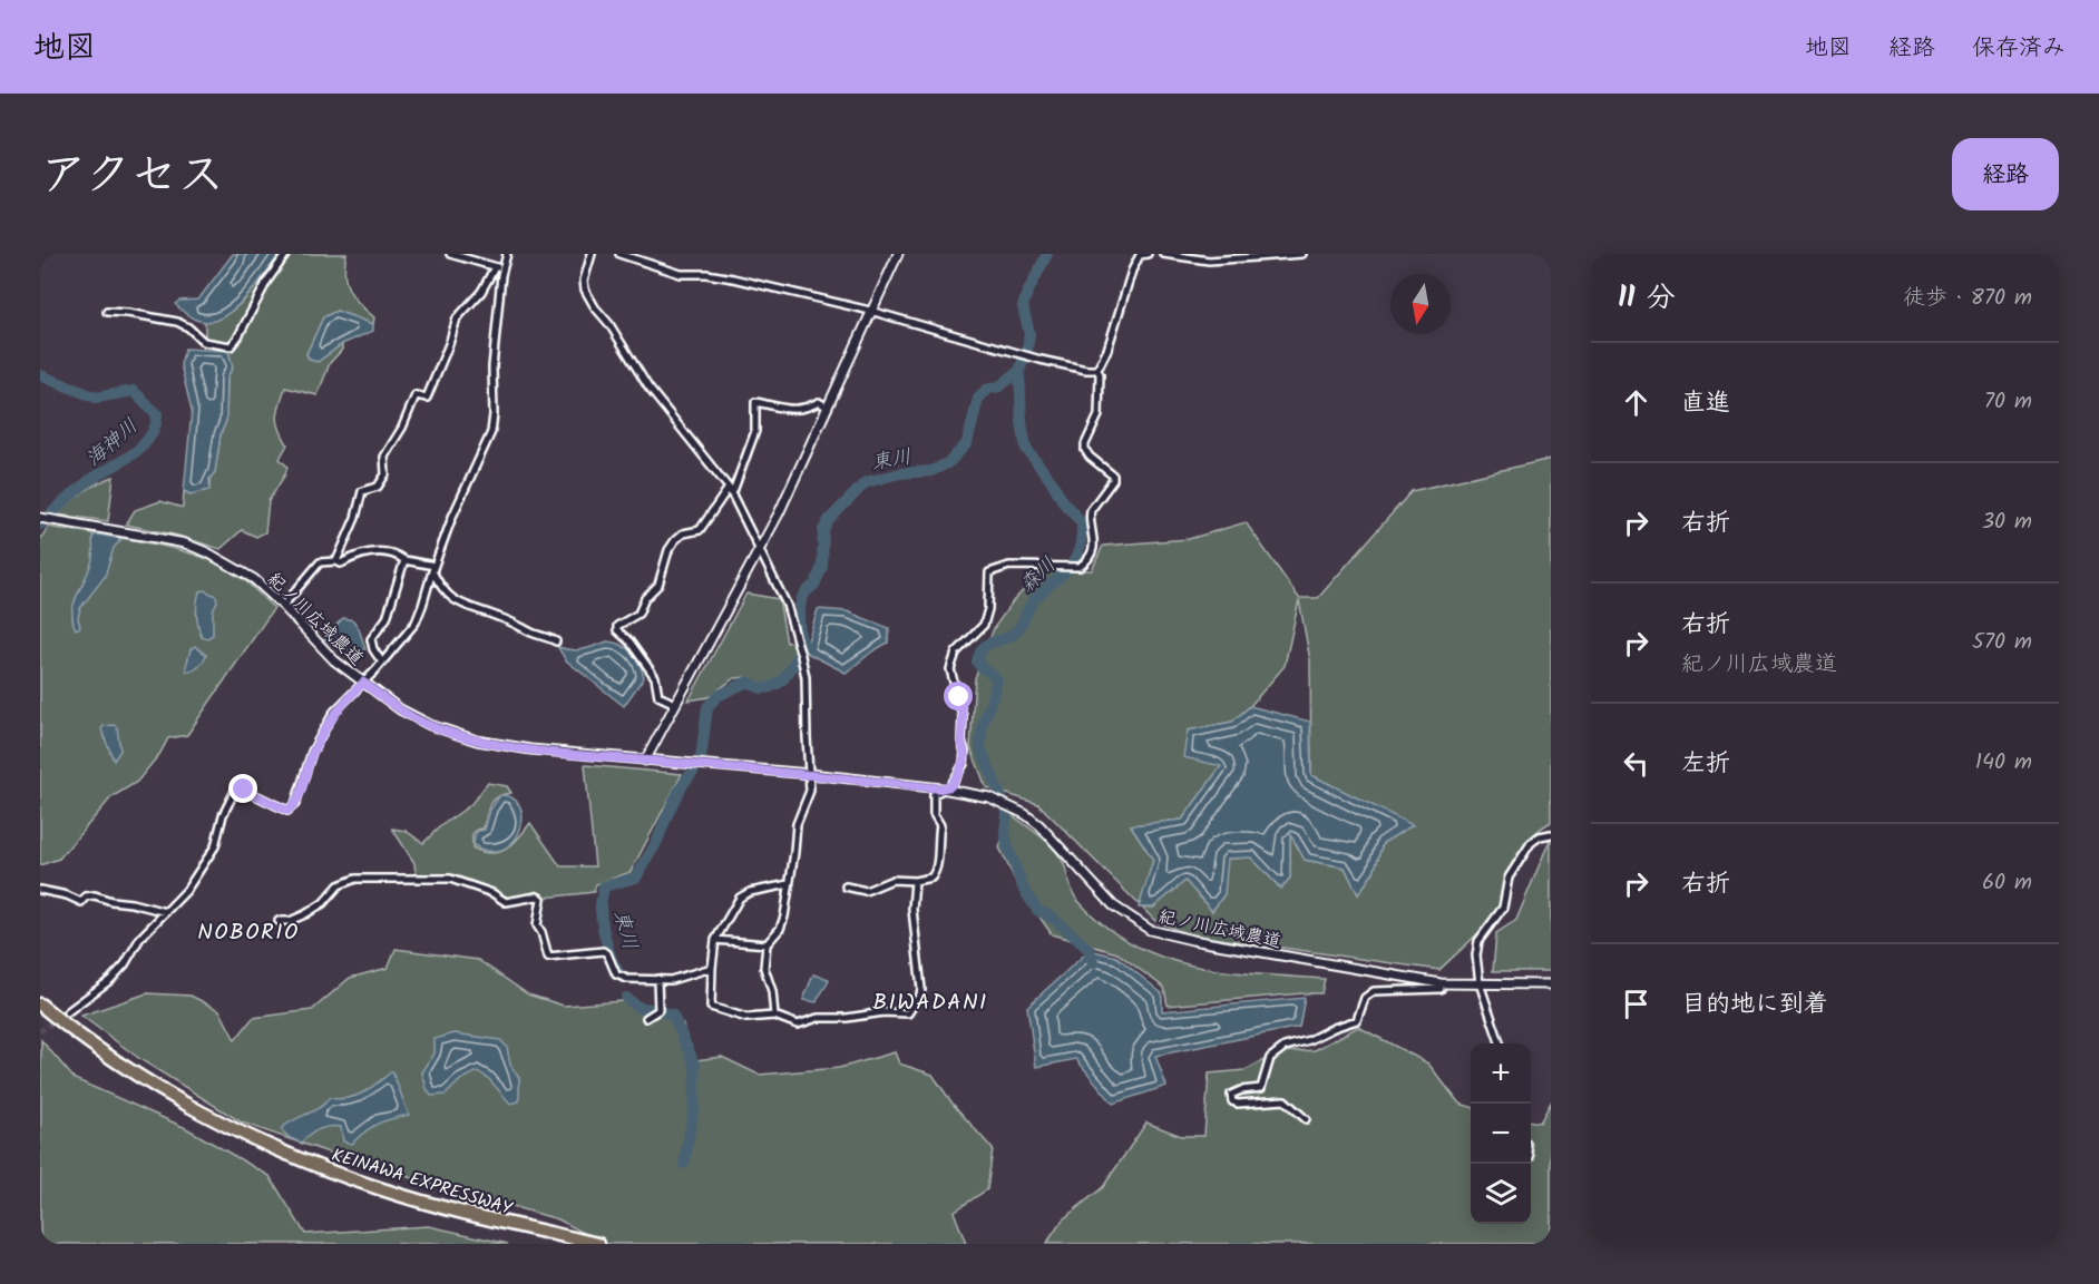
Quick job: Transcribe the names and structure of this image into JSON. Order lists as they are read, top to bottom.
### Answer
{
  "streets": {
    "highway": ["KEINAWA EXPRESSWAY"],
    "street": ["紀ノ川広域農道"]
  },
  "districts": ["NOBORIO", "BIWADANI"],
  "water": ["海神川", "東川", "森川"],
  "north": "bottom",
  "page": {
    "header": "地図",
    "nav": ["地図", "経路", "保存済み"],
    "title": "アクセス",
    "buttons": "経路",
    "heading": ["11 分", "徒歩 · 870 m"],
    "list": [
      ["直進", "70 m"],
      ["右折", "30 m"],
      ["右折", "紀ノ川広域農道", "570 m"],
      ["左折", "140 m"],
      ["右折", "60 m"],
      "目的地に到着"
    ],
    "map_buttons": ["+", "−"]
  }
}
